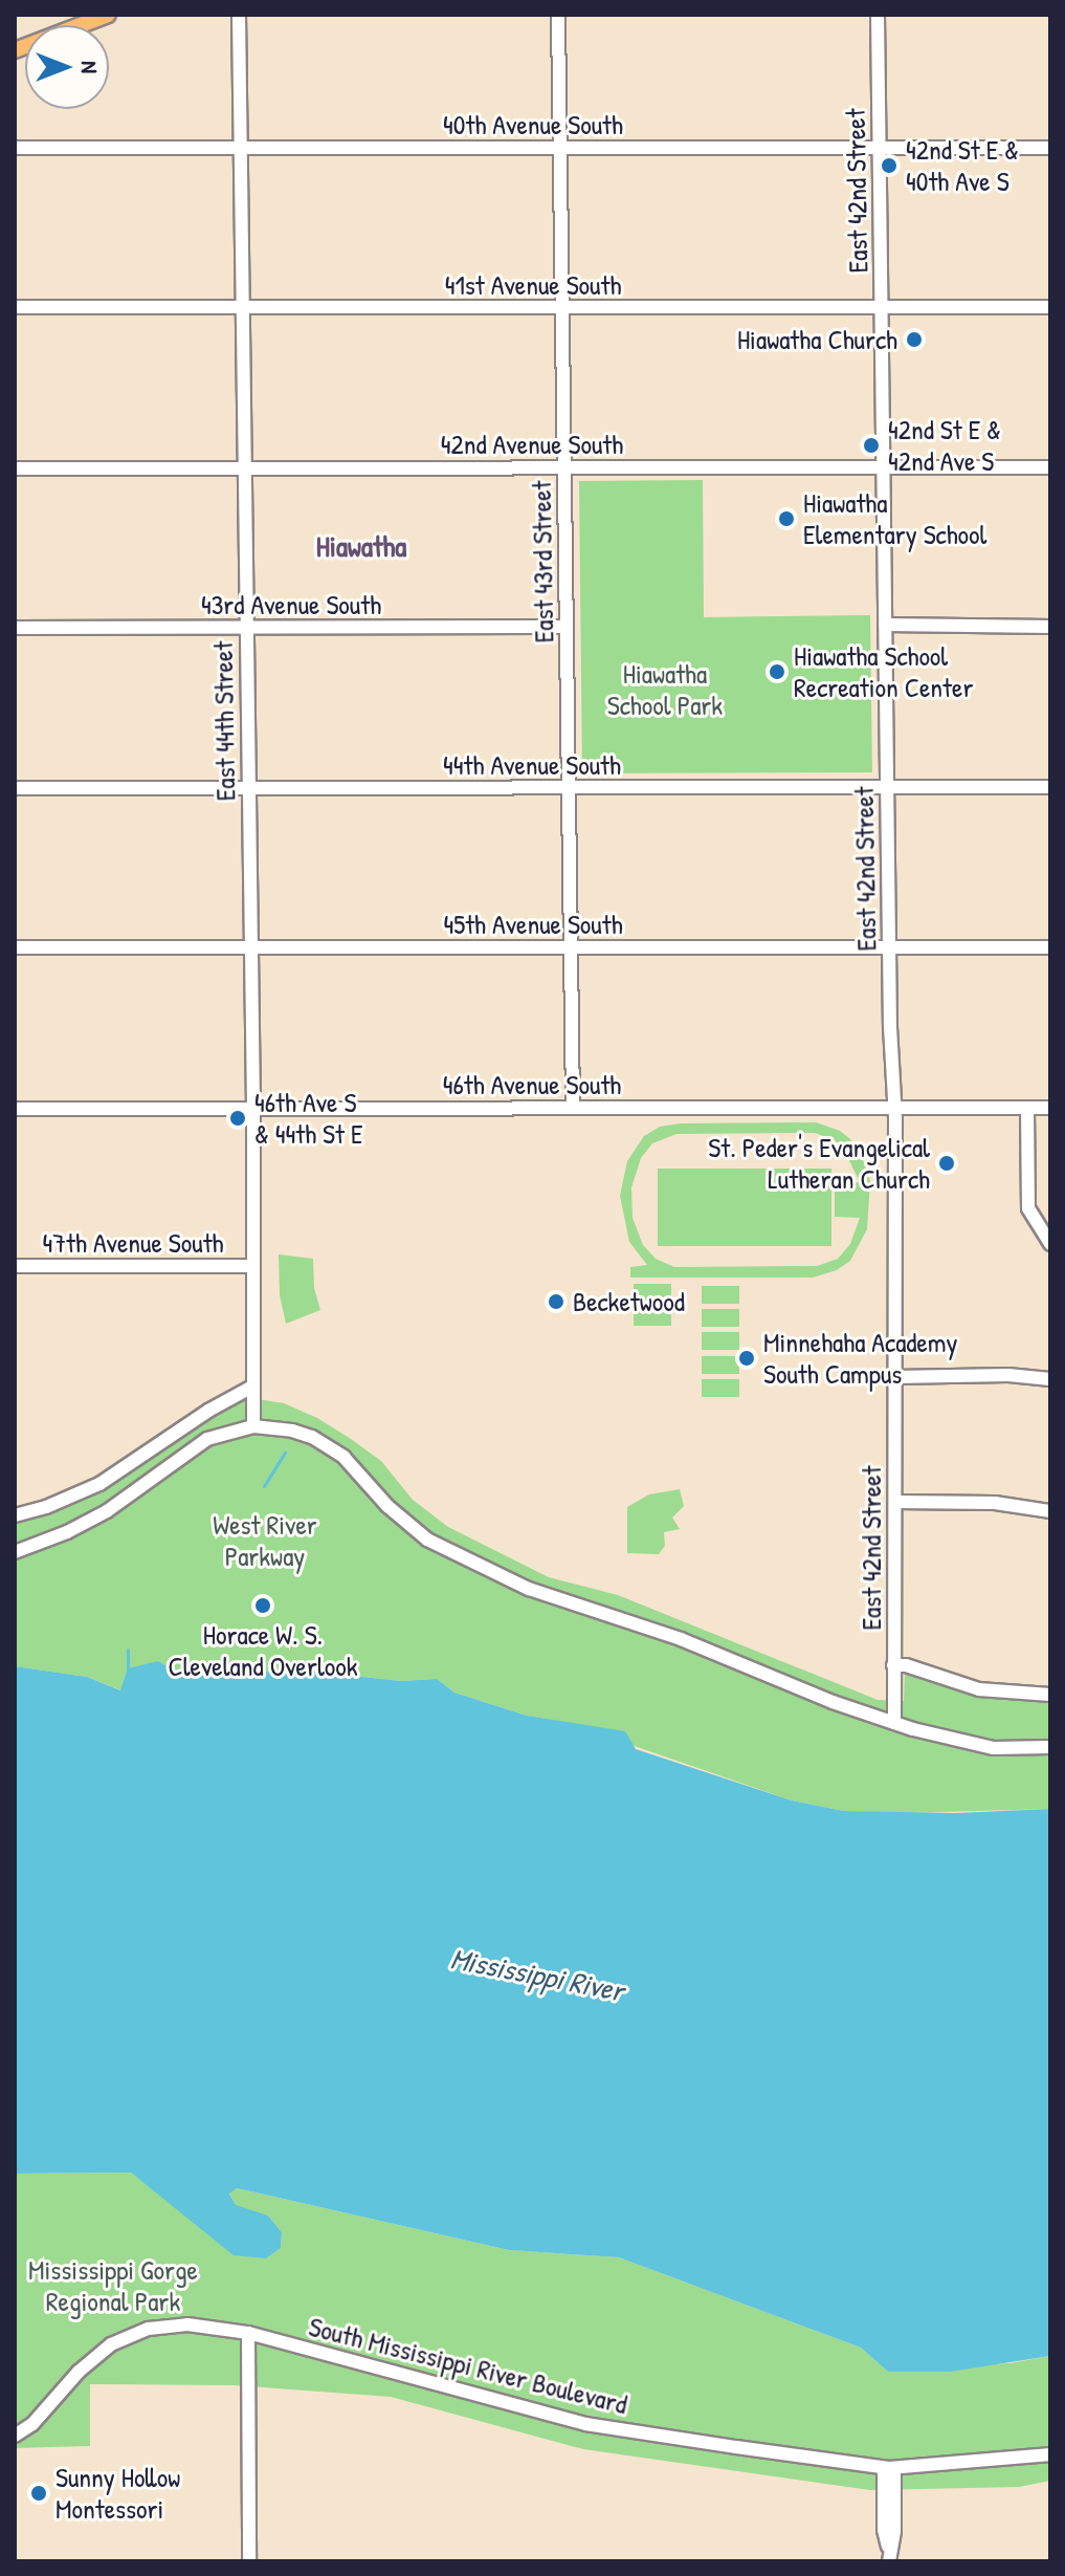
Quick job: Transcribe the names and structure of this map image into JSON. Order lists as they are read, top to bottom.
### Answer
{
  "streets": {
    "street": [
      "40th Avenue South",
      "East 42nd Street",
      "41st Avenue South",
      "42nd Avenue South",
      "East 43rd Street",
      "43rd Avenue South",
      "East 44th Street",
      "44th Avenue South",
      "45th Avenue South",
      "46th Avenue South",
      "47th Avenue South",
      "South Mississippi River Boulevard"
    ]
  },
  "crossings": [
    ["40th Avenue South", "East 42nd Street"],
    ["40th Avenue South", "East 43rd Street"],
    ["40th Avenue South", "East 44th Street"],
    ["East 42nd Street", "41st Avenue South"],
    ["East 42nd Street", "42nd Avenue South"],
    ["East 42nd Street", "44th Avenue South"],
    ["East 42nd Street", "45th Avenue South"],
    ["East 42nd Street", "46th Avenue South"],
    ["41st Avenue South", "East 43rd Street"],
    ["41st Avenue South", "East 44th Street"],
    ["42nd Avenue South", "East 43rd Street"],
    ["42nd Avenue South", "East 44th Street"],
    ["East 43rd Street", "43rd Avenue South"],
    ["East 43rd Street", "44th Avenue South"],
    ["East 43rd Street", "45th Avenue South"],
    ["East 43rd Street", "46th Avenue South"],
    ["43rd Avenue South", "East 44th Street"],
    ["East 44th Street", "44th Avenue South"],
    ["East 44th Street", "45th Avenue South"],
    ["East 44th Street", "46th Avenue South"],
    ["East 44th Street", "47th Avenue South"]
  ],
  "districts": ["Hiawatha"],
  "water": ["Mississippi River"],
  "parks": ["Hiawatha School Park", "West River Parkway", "Mississippi Gorge Regional Park"],
  "places": [
    "42nd St E & 40th Ave S",
    "Hiawatha Church",
    "42nd St E & 42nd Ave S",
    "Hiawatha Elementary School",
    "Hiawatha School Recreation Center",
    "46th Ave S & 44th St E",
    "St. Peder's Evangelical Lutheran Church",
    "Becketwood",
    "Minnehaha Academy South Campus",
    "Horace W. S. Cleveland Overlook",
    "Sunny Hollow Montessori"
  ],
  "north": "right"
}
